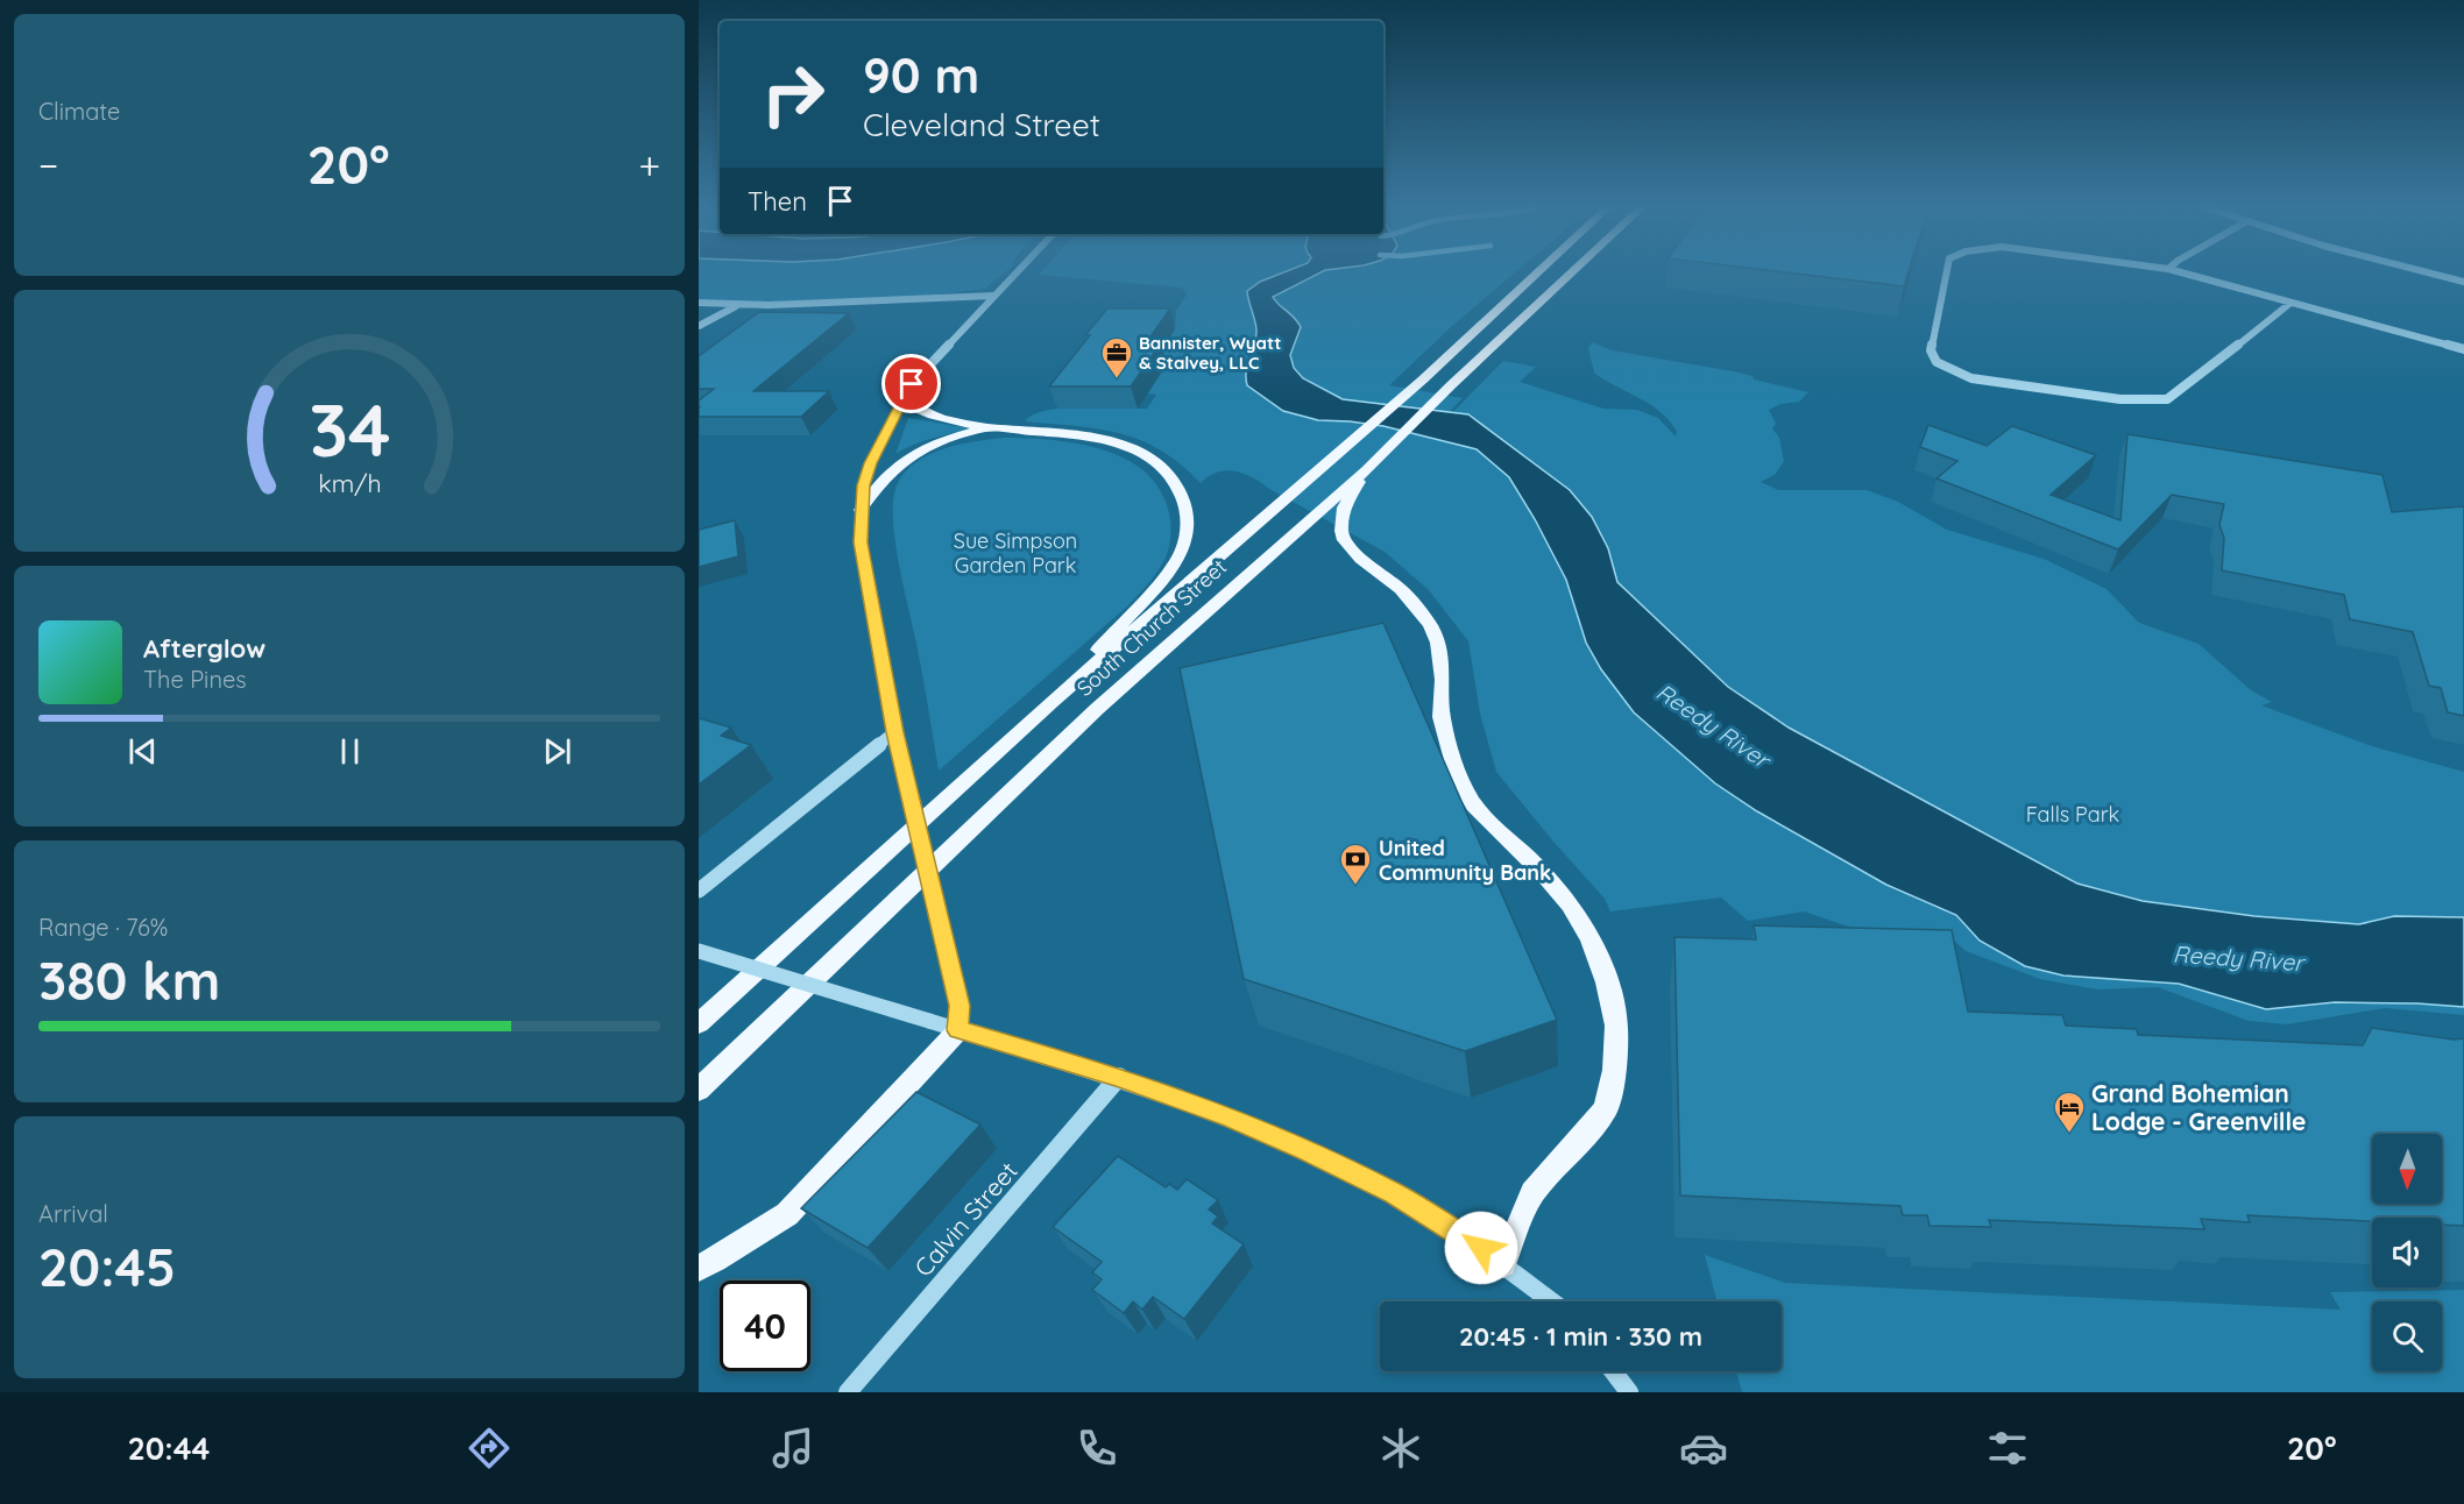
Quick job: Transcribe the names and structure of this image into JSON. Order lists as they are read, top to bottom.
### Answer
{
  "streets": {
    "main road": ["South Church Street"],
    "street": ["Calvin Street"]
  },
  "water": ["Reedy River"],
  "parks": ["Sue Simpson Garden Park", "Falls Park"],
  "places": {
    "office": ["Bannister, Wyatt & Stalvey, LLC"],
    "bank": ["United Community Bank"],
    "hotel": ["Grand Bohemian Lodge - Greenville"]
  },
  "north": "bottom",
  "page": {
    "tile": [
      "Climate",
      ["Range · 76%", "380 km"],
      ["Arrival", "20:45"]
    ],
    "turn": ["90 m", "Cleveland Street"],
    "heat": ["−", "20°", "+"],
    "then": "Then",
    "song": ["Afterglow", "The Pines"],
    "limit": "40",
    "trip": "20:45 · 1 min · 330 m",
    "tabs": ["20:44", "20°"],
    "gauge": ["34", "km/h"]
  }
}
